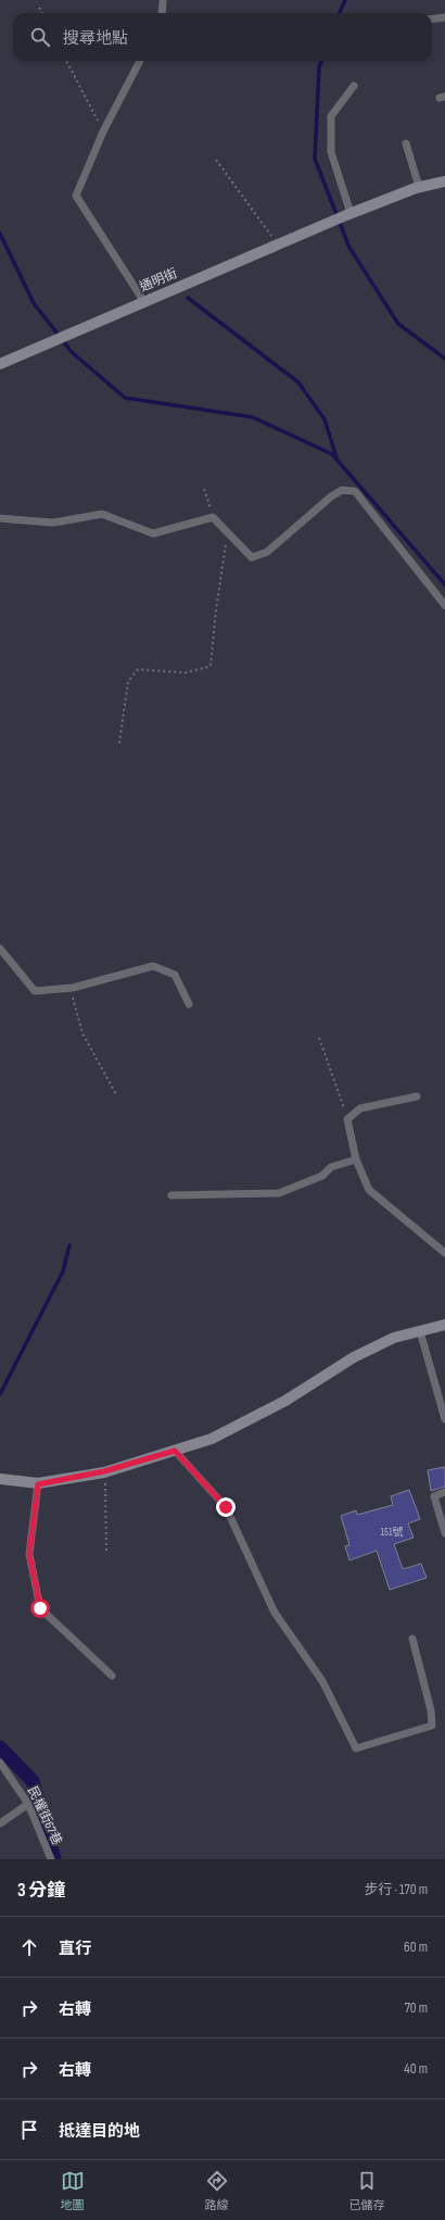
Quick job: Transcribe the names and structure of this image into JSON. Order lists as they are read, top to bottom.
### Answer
{
  "streets": {
    "street": ["通明街"],
    "lane": ["民權街67巷"]
  },
  "house_numbers": ["151號"],
  "page": {
    "search": "搜尋地點",
    "heading": ["3 分鐘", "步行 · 170 m"],
    "list": [
      ["直行", "60 m"],
      ["右轉", "70 m"],
      ["右轉", "40 m"],
      "抵達目的地"
    ],
    "nav": ["地圖", "路線", "已儲存"]
  }
}
